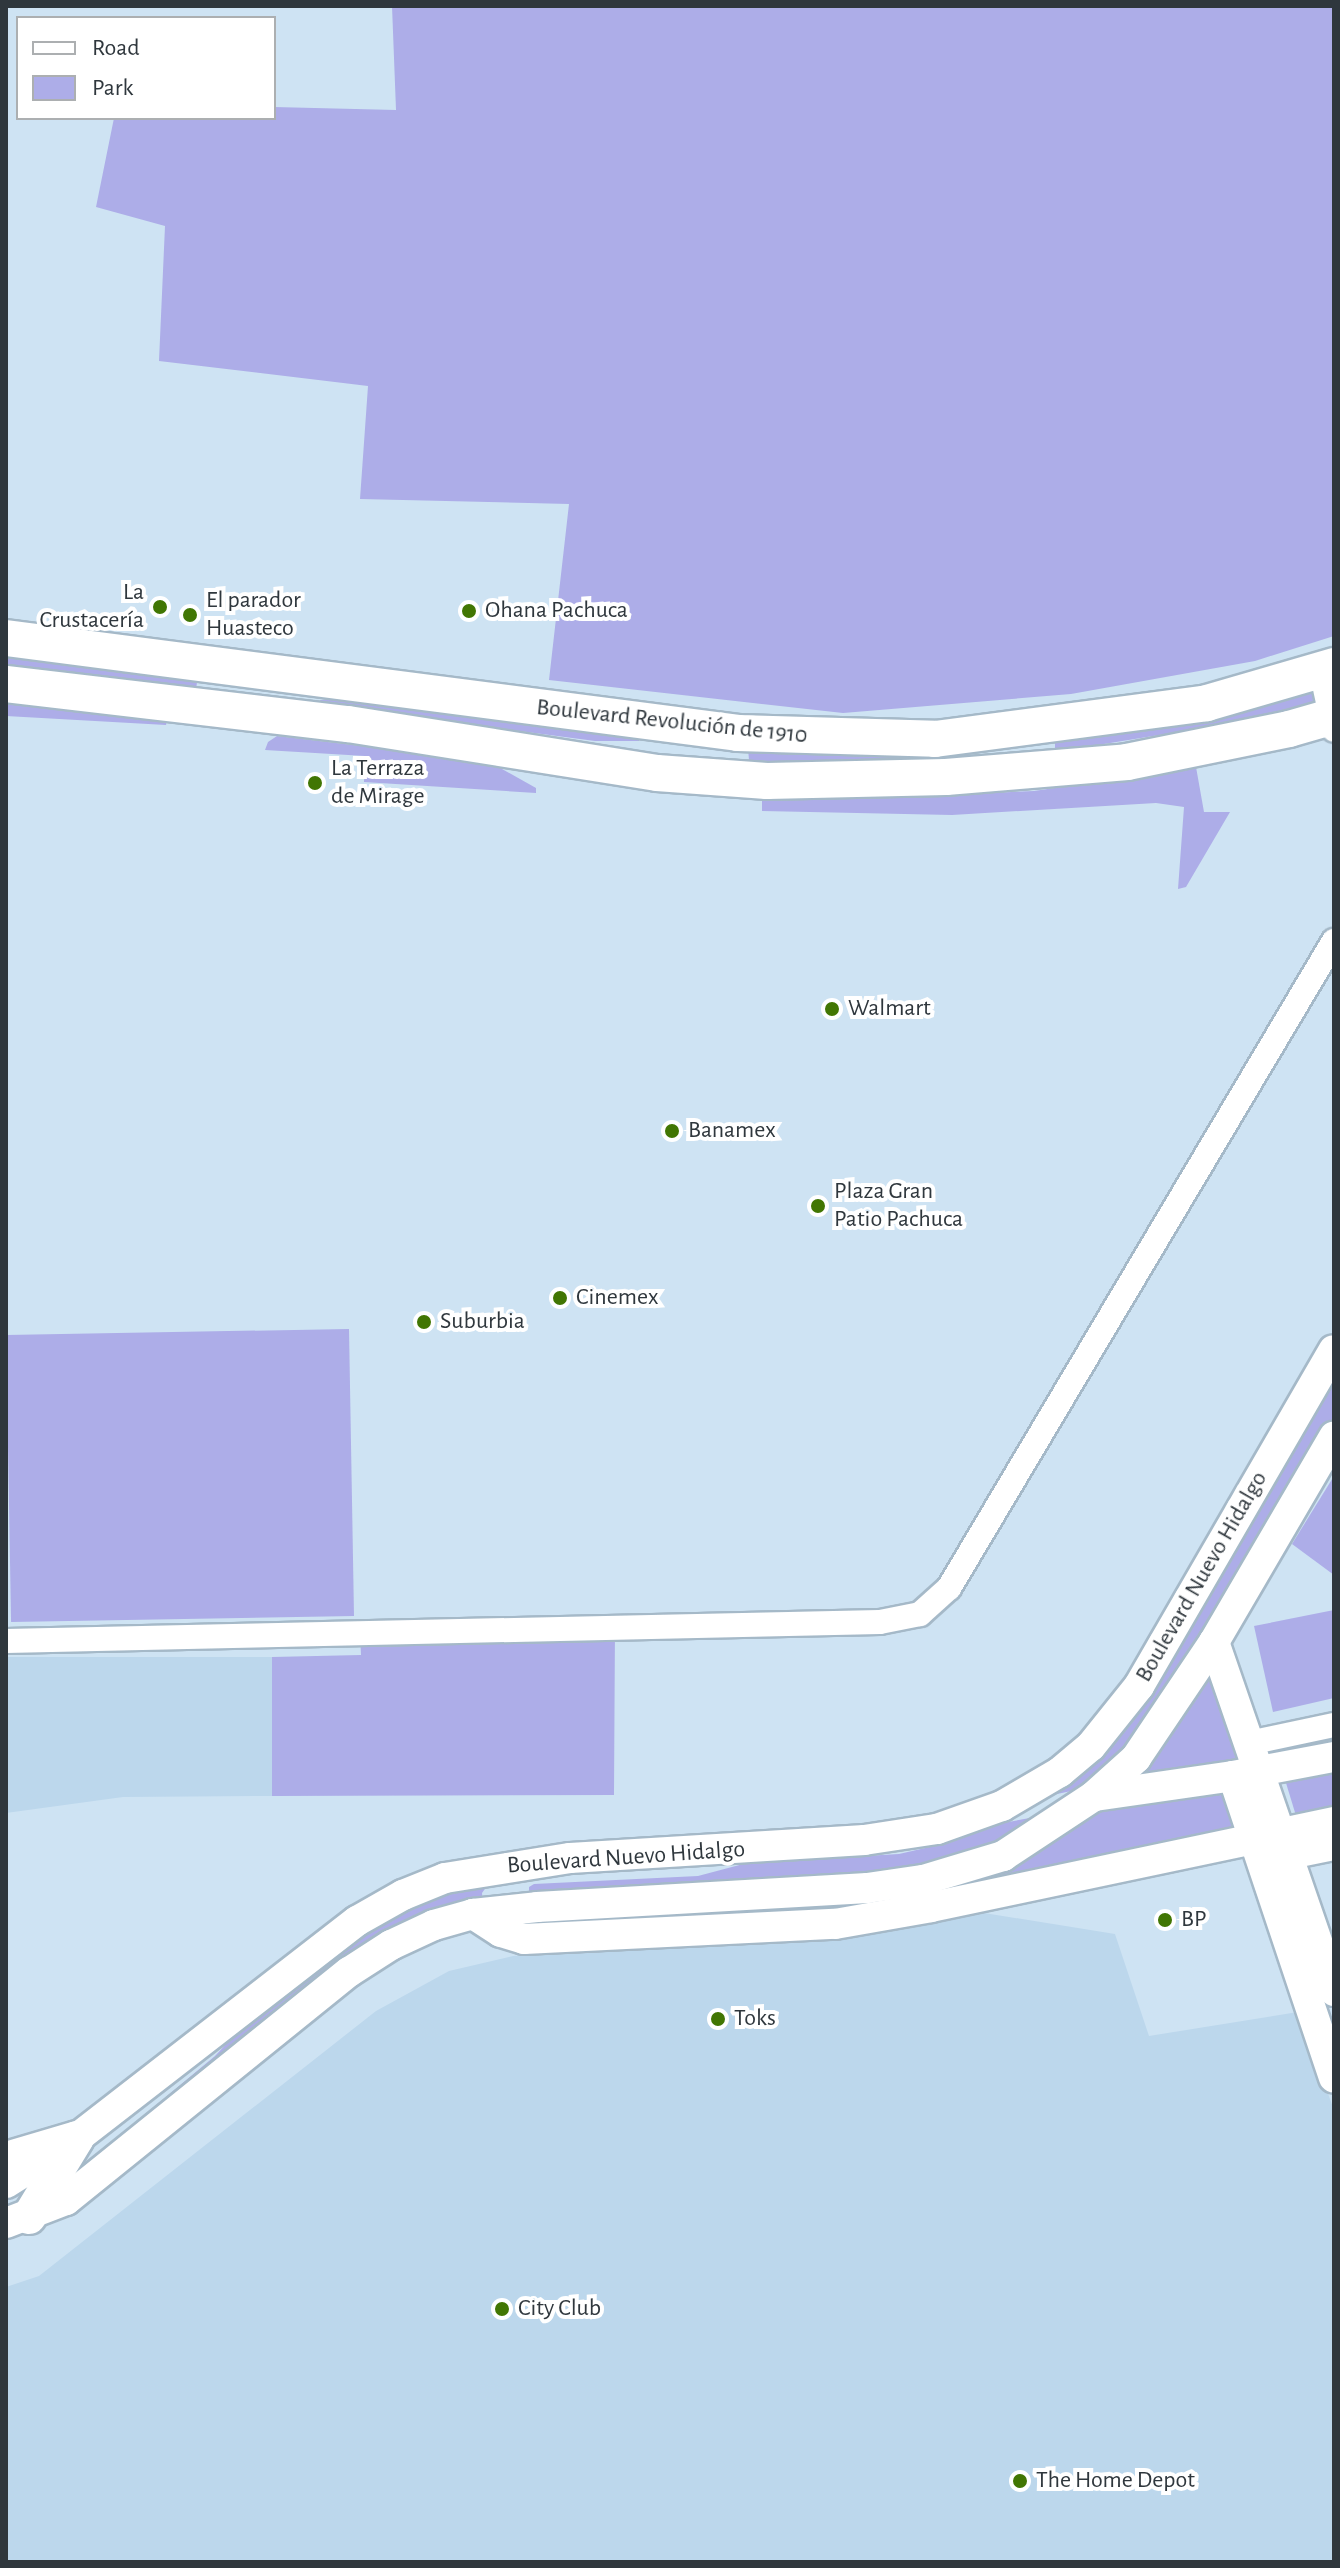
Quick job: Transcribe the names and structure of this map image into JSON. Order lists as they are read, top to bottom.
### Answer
{
  "streets": {
    "main road": ["Boulevard Revolución de 1910"],
    "street": ["Boulevard Nuevo Hidalgo"]
  },
  "places": [
    "La Crustacería",
    "Ohana Pachuca",
    "El parador Huasteco",
    "La Terraza de Mirage",
    "Walmart",
    "Banamex",
    "Plaza Gran Patio Pachuca",
    "Cinemex",
    "Suburbia",
    "BP",
    "Toks",
    "City Club",
    "The Home Depot"
  ],
  "legend": ["Road", "Park"]
}
